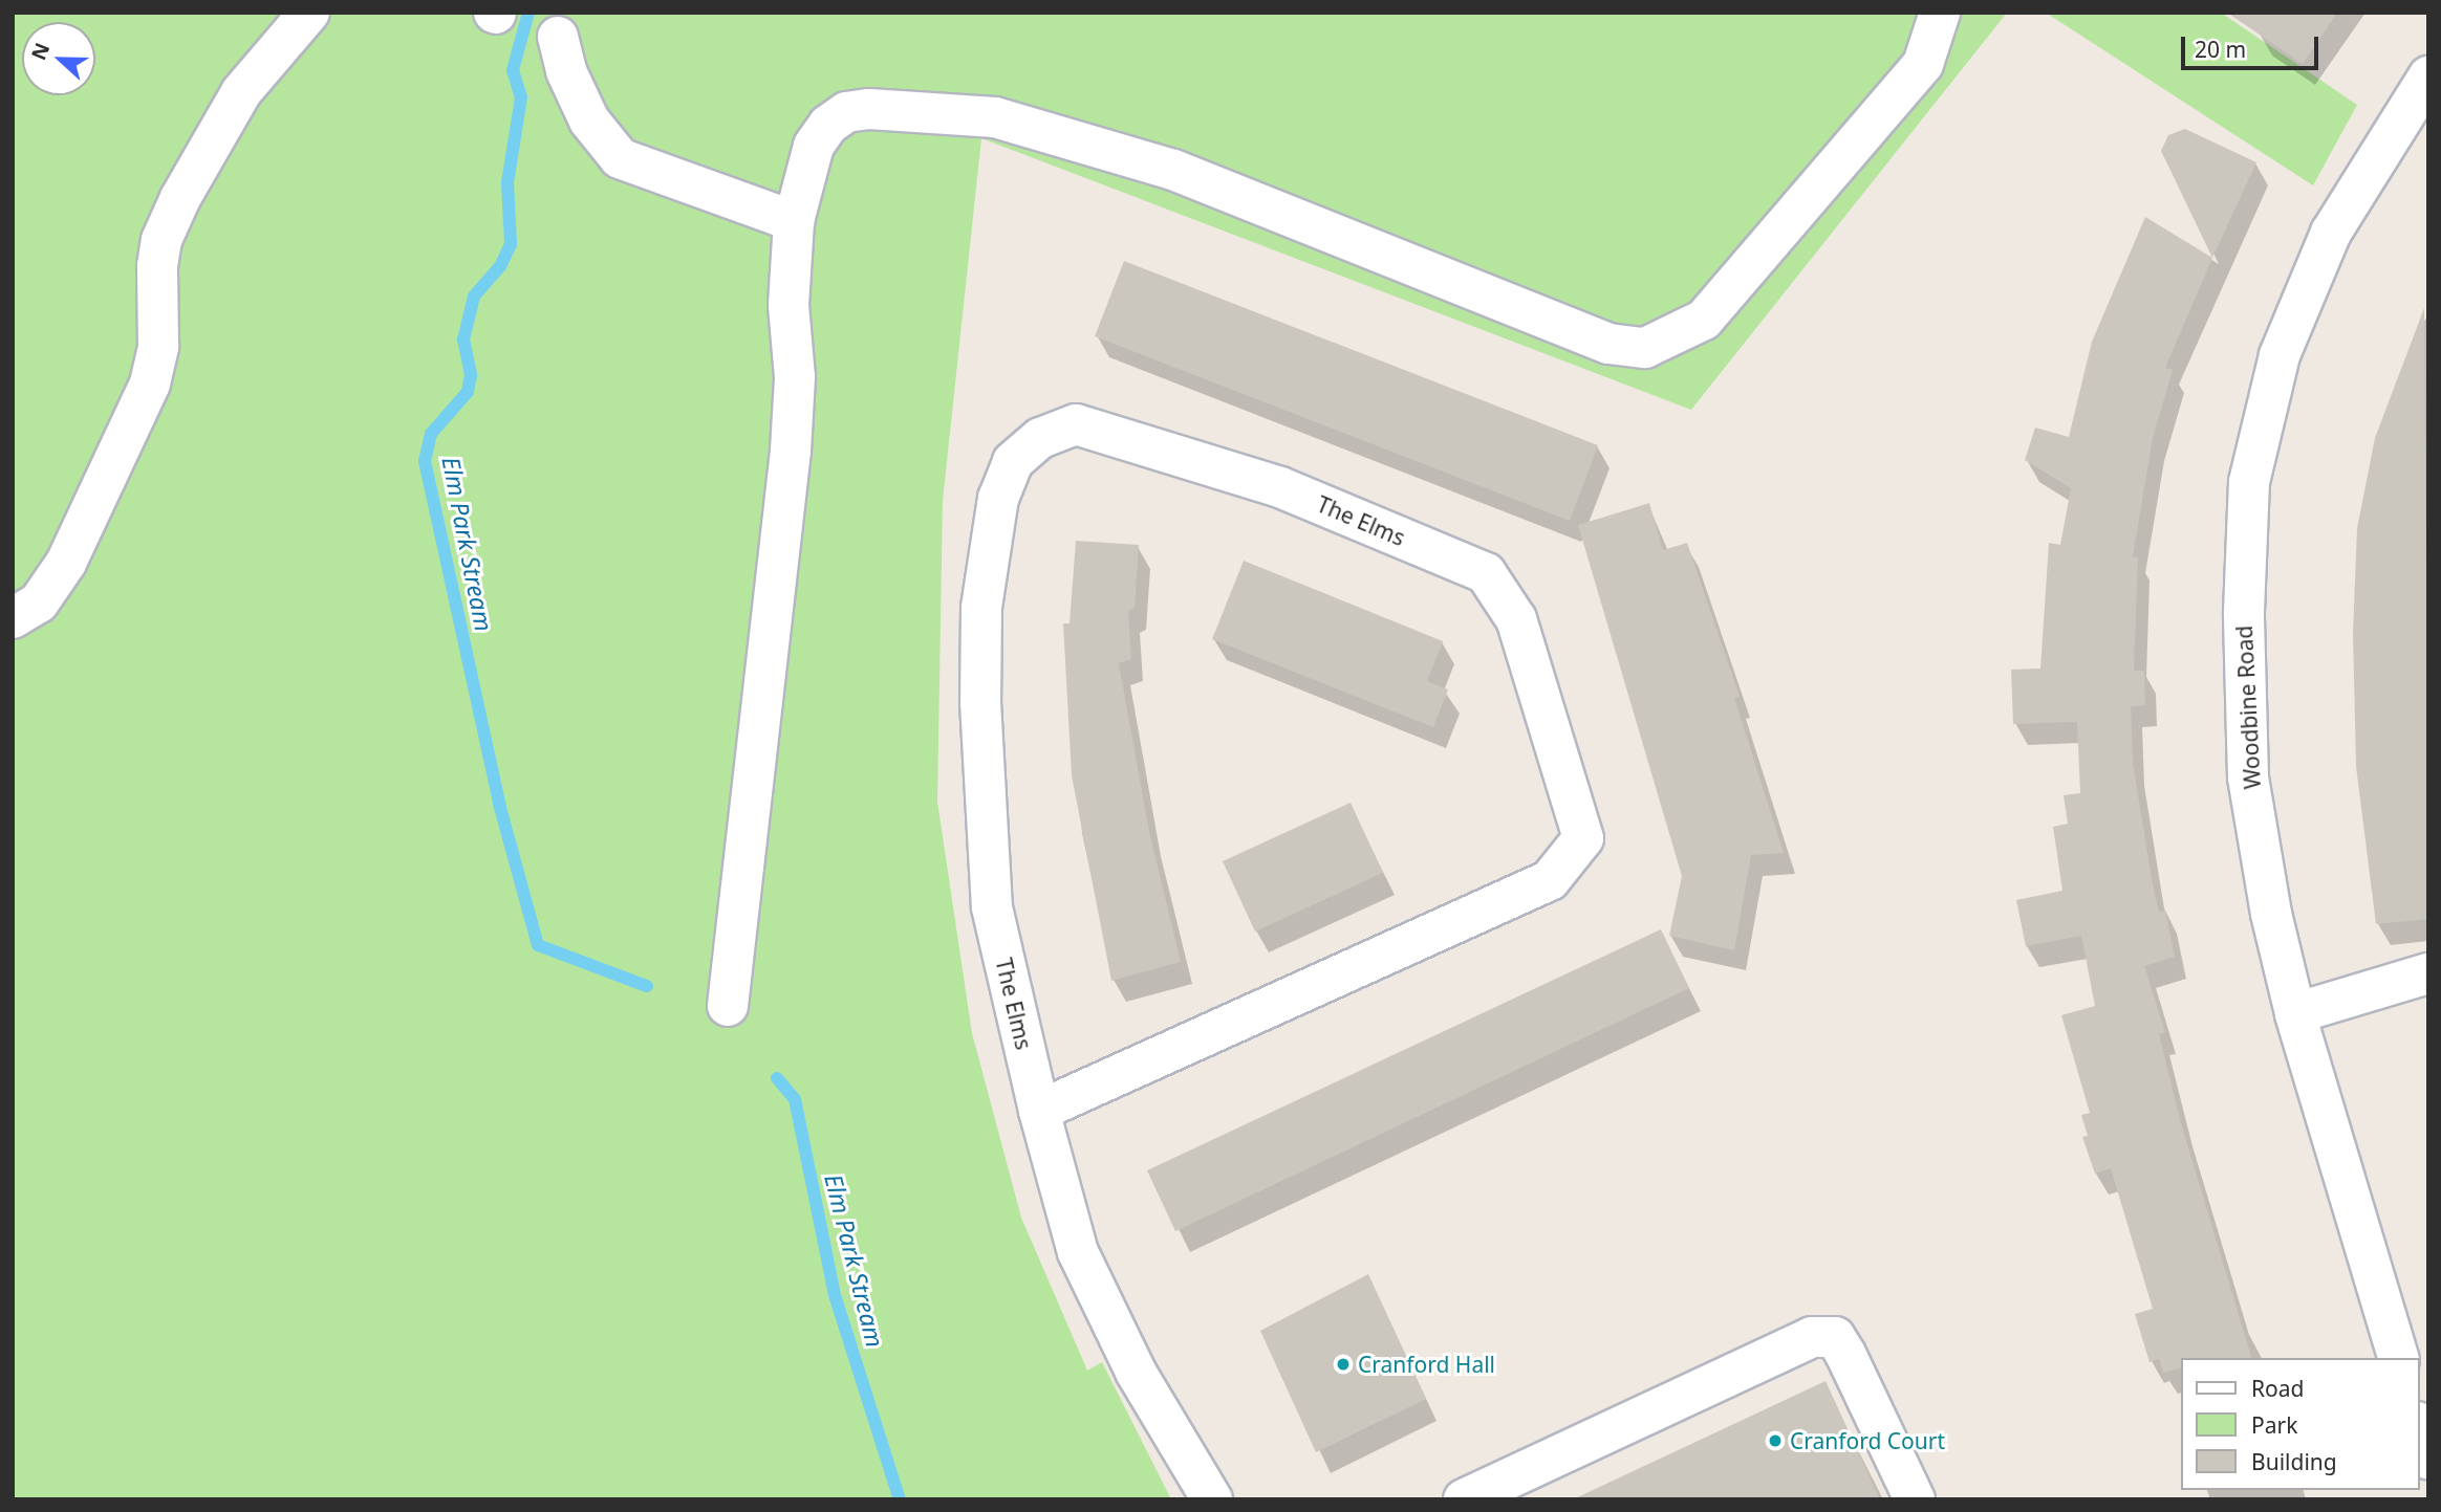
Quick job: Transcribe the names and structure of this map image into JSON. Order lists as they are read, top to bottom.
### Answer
{
  "streets": {
    "street": ["The Elms", "Woodbine Road"]
  },
  "water": ["Elm Park Stream"],
  "places": ["Cranford Hall", "Cranford Court"],
  "legend": ["Road", "Park", "Building"],
  "scale_bar": "20 m",
  "north": "left"
}
